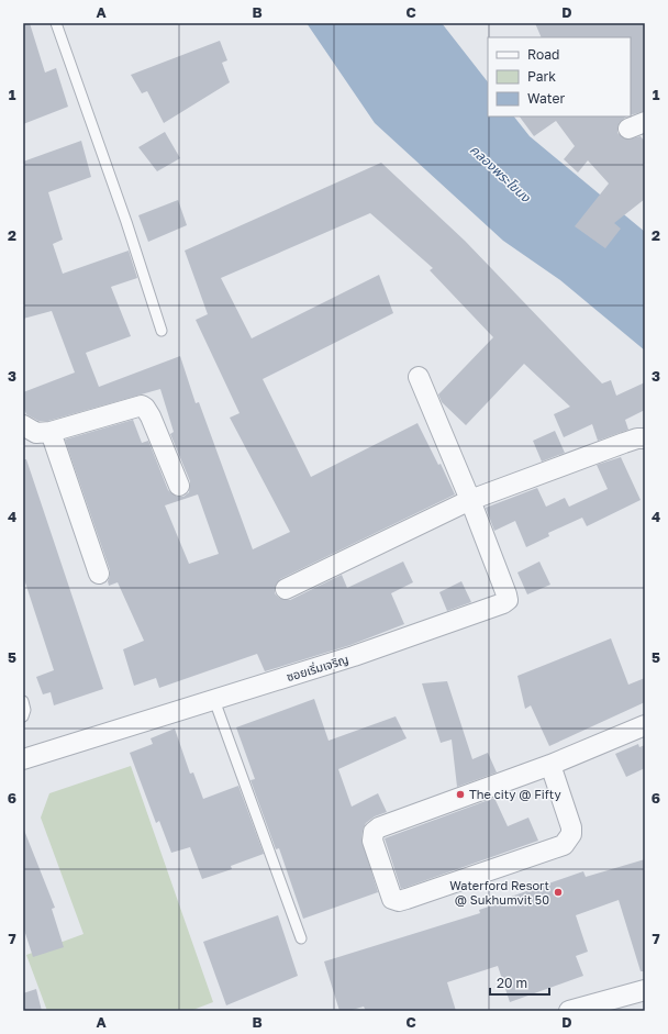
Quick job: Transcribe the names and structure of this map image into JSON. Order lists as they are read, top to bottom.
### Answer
{
  "streets": {
    "street": ["ซอยเริ่มเจริญ"]
  },
  "water": ["คลองพระโขนง"],
  "places": ["The city @ Fifty", "Waterford Resort @ Sukhumvit 50"],
  "legend": ["Road", "Park", "Water"],
  "scale_bar": "20 m",
  "grid": {
    "columns": [
      "A",
      "B",
      "C",
      "D"
    ],
    "rows": [
      "1",
      "2",
      "3",
      "4",
      "5",
      "6",
      "7"
    ]
  }
}
